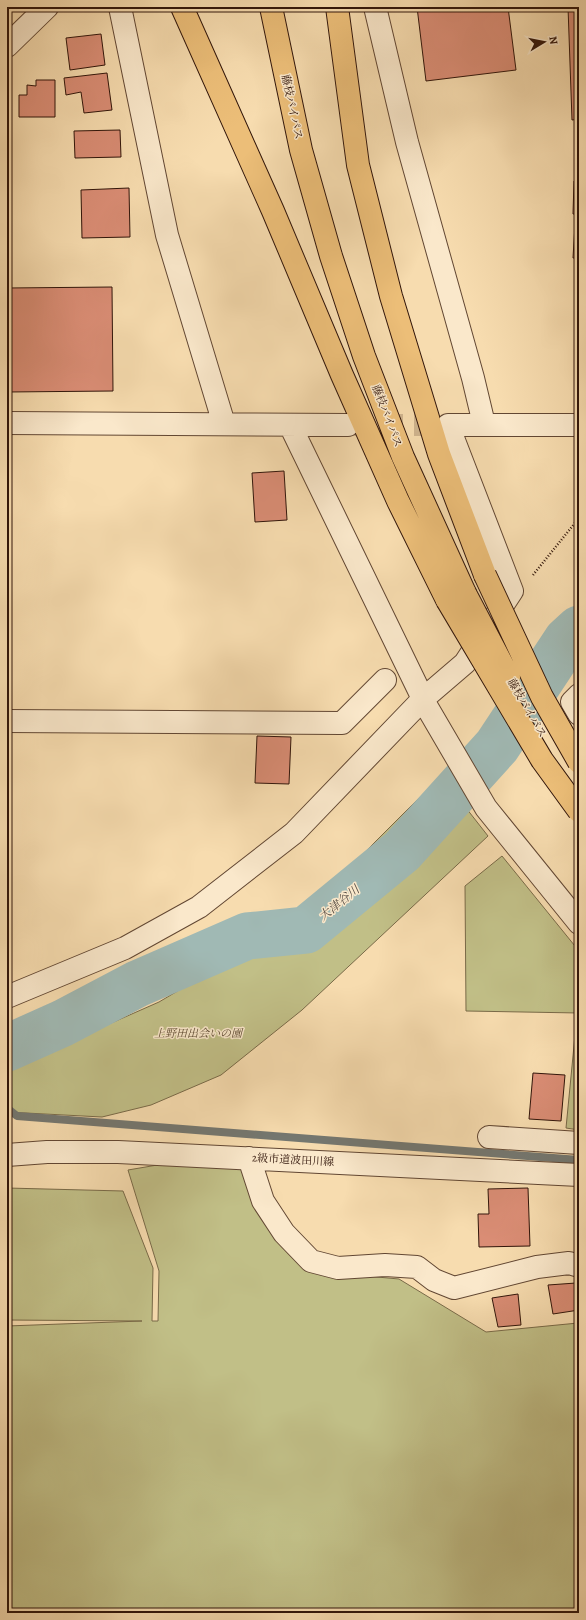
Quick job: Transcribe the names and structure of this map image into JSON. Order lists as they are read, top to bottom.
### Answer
{
  "streets": {
    "highway": ["藤枝バイパス"],
    "street": ["2級市道波田川線"]
  },
  "water": ["大津谷川"],
  "parks": ["上野田出会いの園"],
  "north": "right"
}
